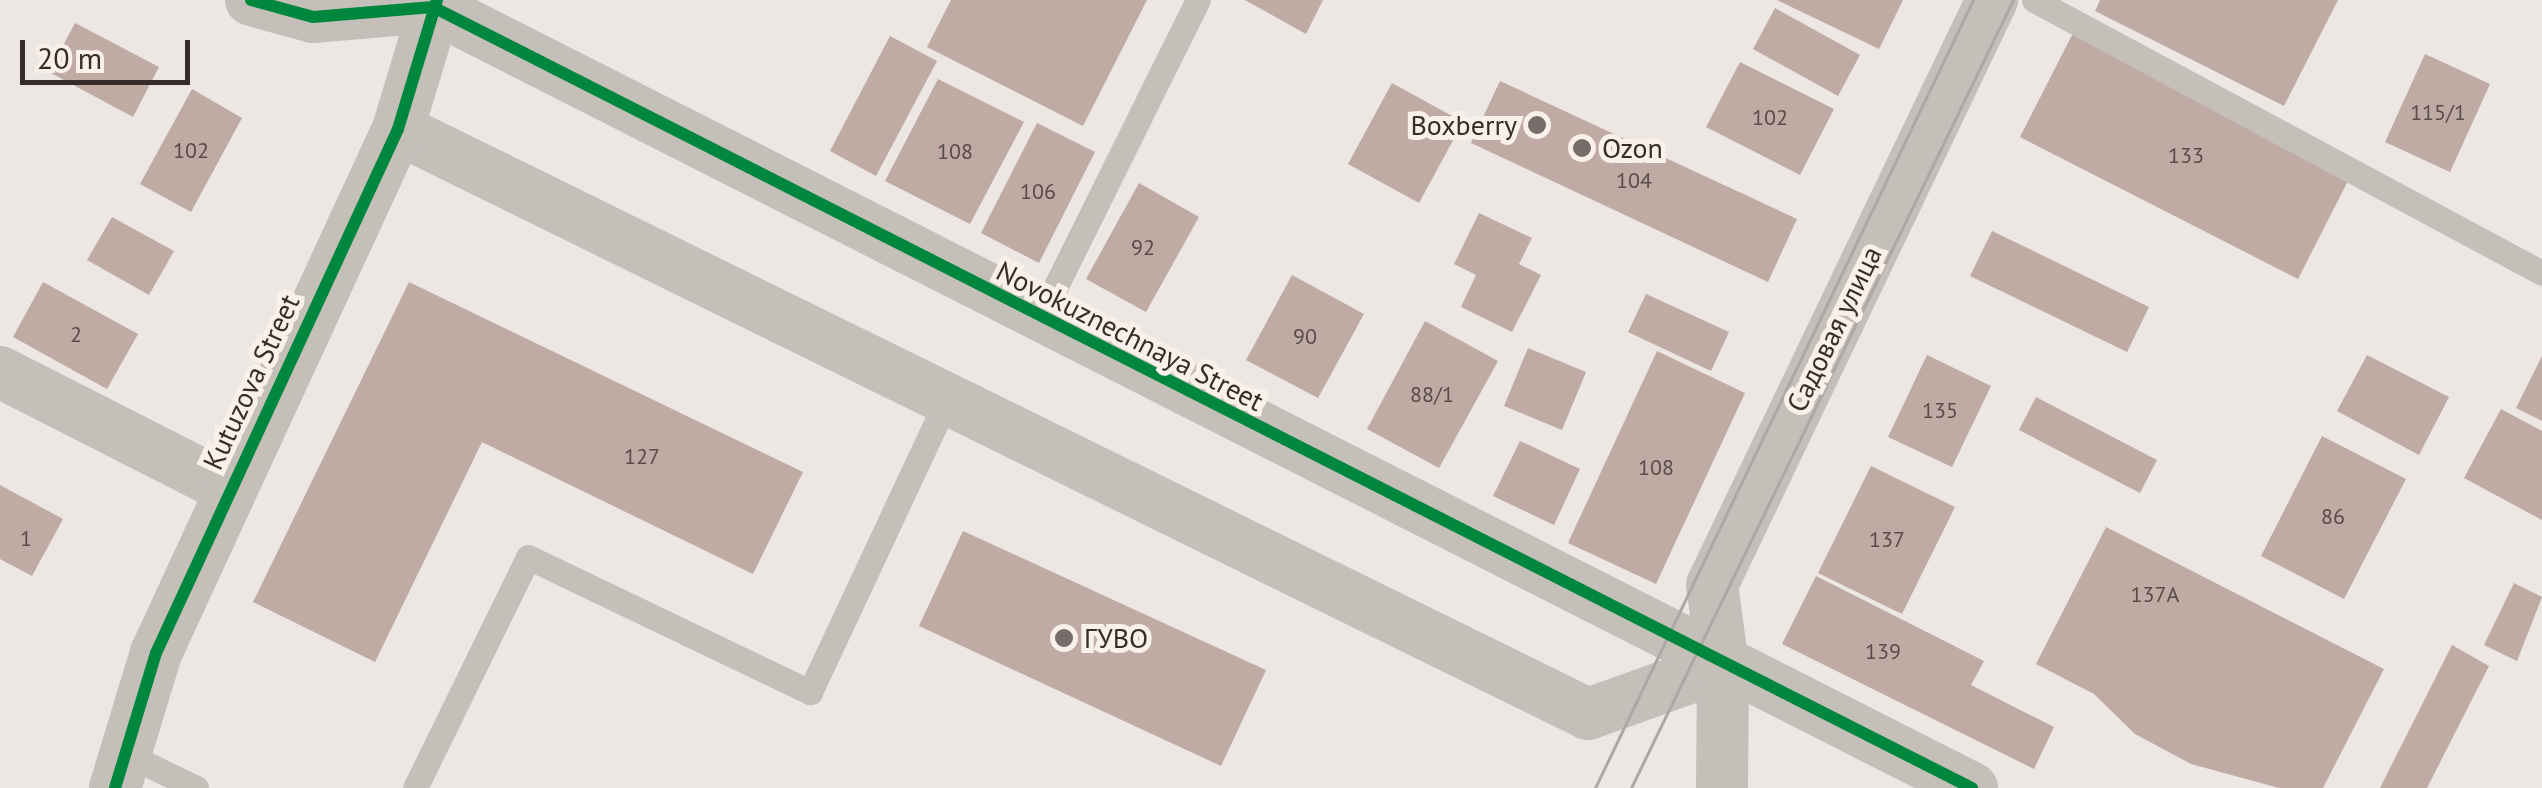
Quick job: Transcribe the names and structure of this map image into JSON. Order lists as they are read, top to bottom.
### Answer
{
  "streets": {
    "street": ["Садовая улица", "Novokuznechnaya Street", "Kutuzova Street"]
  },
  "crossings": [
    ["Садовая улица", "Novokuznechnaya Street"],
    ["Novokuznechnaya Street", "Kutuzova Street"]
  ],
  "places": ["Boxberry", "Ozon", "ГУВО"],
  "house_numbers": [
    "115/1",
    "102",
    "102",
    "108",
    "133",
    "104",
    "106",
    "92",
    "2",
    "90",
    "88/1",
    "135",
    "127",
    "108",
    "86",
    "1",
    "137",
    "137А",
    "139"
  ],
  "scale_bar": "20 m"
}
